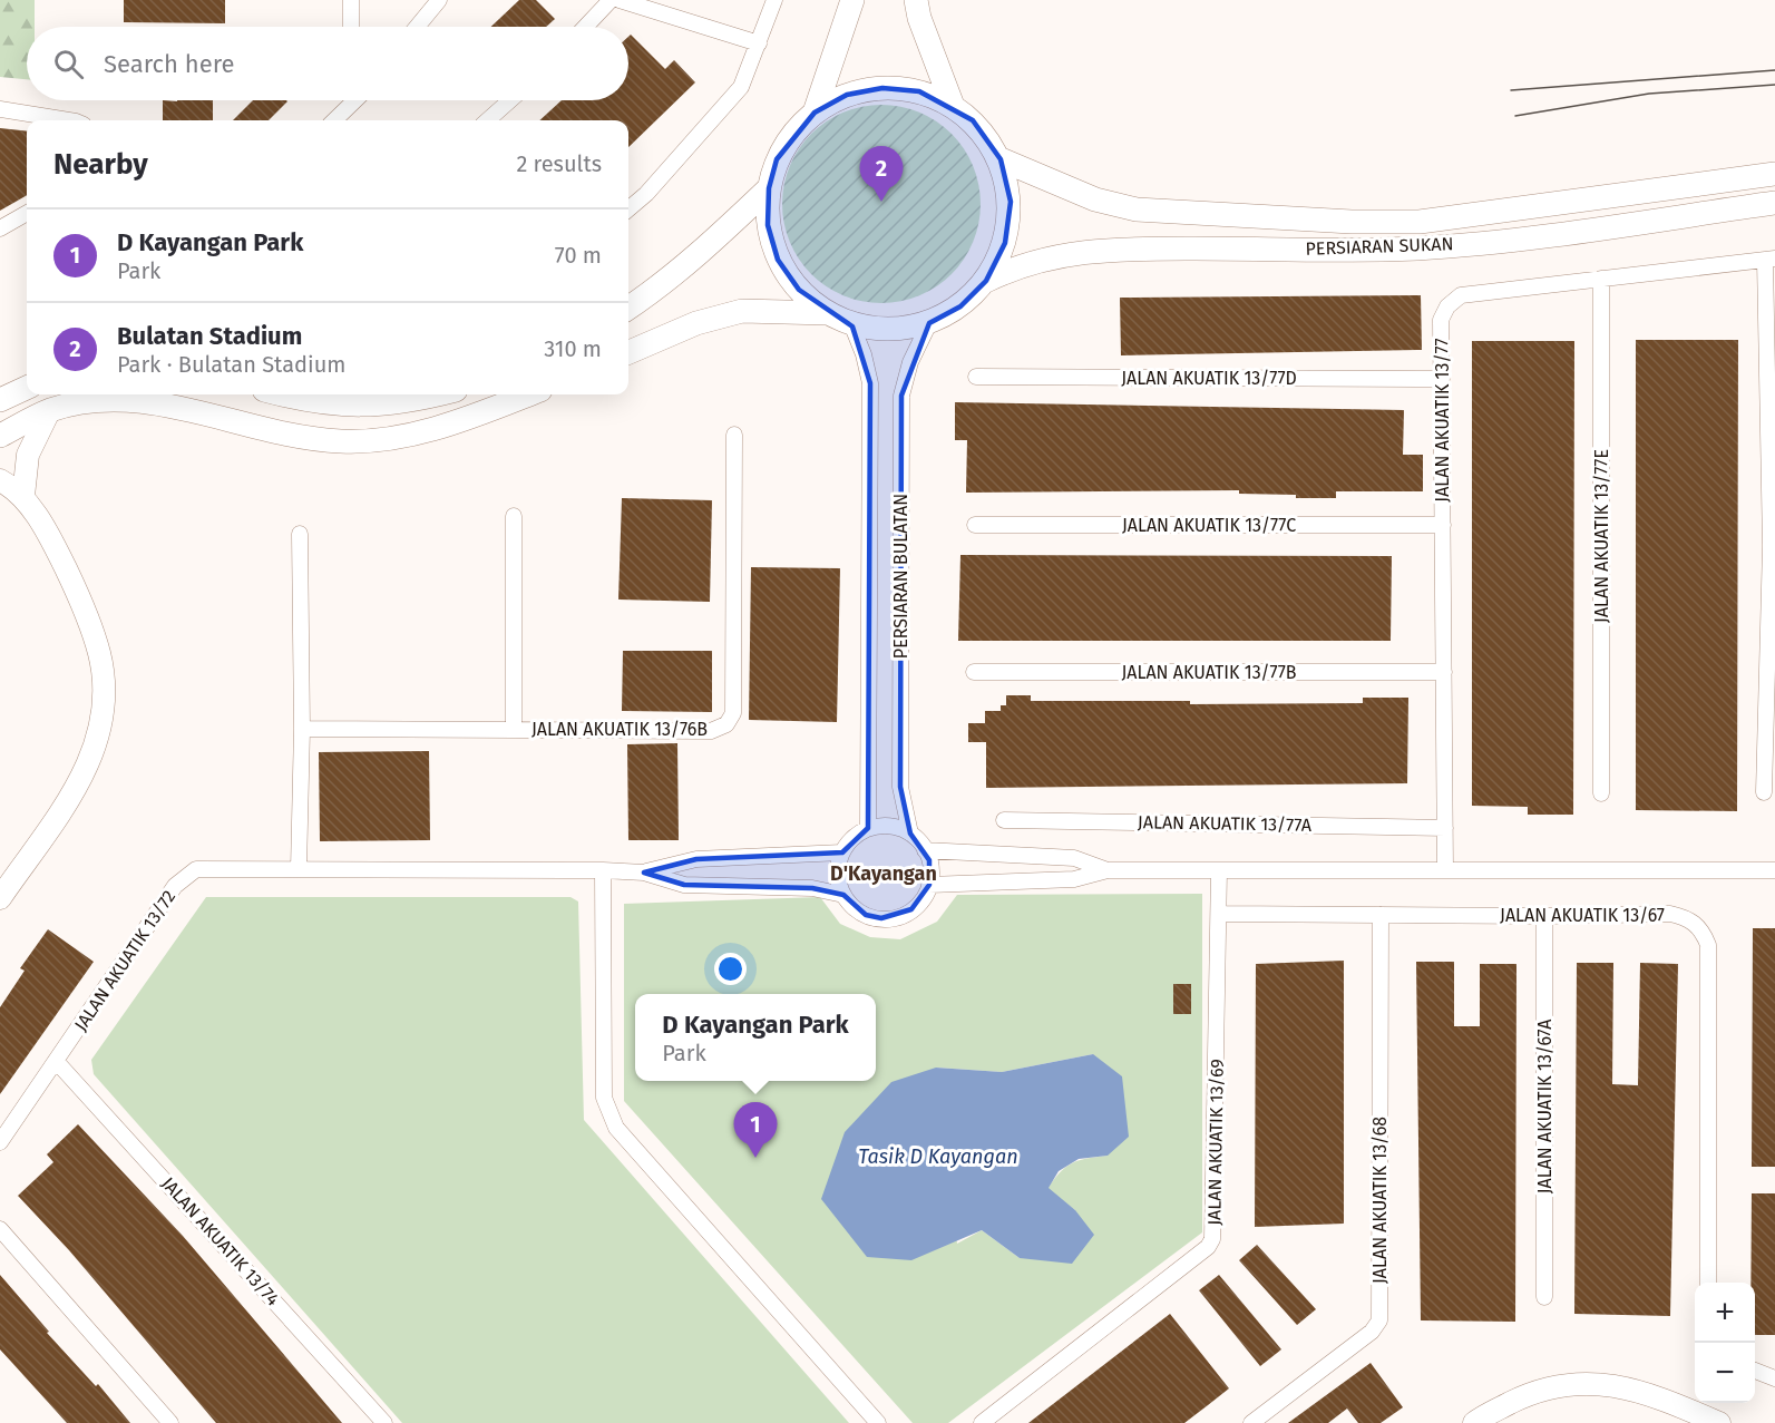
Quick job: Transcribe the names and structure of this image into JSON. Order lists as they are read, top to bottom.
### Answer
{
  "streets": {
    "main road": ["PERSIARAN SUKAN"],
    "street": [
      "JALAN AKUATIK 13/77D",
      "JALAN AKUATIK 13/77",
      "JALAN AKUATIK 13/77C",
      "JALAN AKUATIK 13/77E",
      "PERSIARAN BULATAN",
      "JALAN AKUATIK 13/77B",
      "JALAN AKUATIK 13/76B",
      "JALAN AKUATIK 13/77A",
      "JALAN AKUATIK 13/67",
      "JALAN AKUATIK 13/72",
      "JALAN AKUATIK 13/67A",
      "JALAN AKUATIK 13/69",
      "JALAN AKUATIK 13/68",
      "JALAN AKUATIK 13/74"
    ]
  },
  "crossings": [
    ["JALAN AKUATIK 13/77D", "JALAN AKUATIK 13/77"],
    ["JALAN AKUATIK 13/77", "JALAN AKUATIK 13/77C"],
    ["JALAN AKUATIK 13/77", "JALAN AKUATIK 13/77E"],
    ["JALAN AKUATIK 13/77", "JALAN AKUATIK 13/77B"],
    ["JALAN AKUATIK 13/77", "JALAN AKUATIK 13/77A"],
    ["JALAN AKUATIK 13/67", "JALAN AKUATIK 13/67A"],
    ["JALAN AKUATIK 13/67", "JALAN AKUATIK 13/69"],
    ["JALAN AKUATIK 13/67", "JALAN AKUATIK 13/68"],
    ["JALAN AKUATIK 13/72", "JALAN AKUATIK 13/74"]
  ],
  "districts": ["D'Kayangan"],
  "water": ["Tasik D Kayangan"],
  "page": {
    "search": "Search here",
    "heading": ["Nearby", "2 results"],
    "pins": ["2", "1"],
    "list": [
      {
        "mark": "1",
        "name": "D Kayangan Park",
        "note": "Park",
        "value": "70 m"
      },
      {
        "mark": "2",
        "name": "Bulatan Stadium",
        "note": "Park · Bulatan Stadium",
        "value": "310 m"
      }
    ],
    "popup": ["D Kayangan Park", "Park"],
    "map_buttons": ["+", "−"]
  }
}
